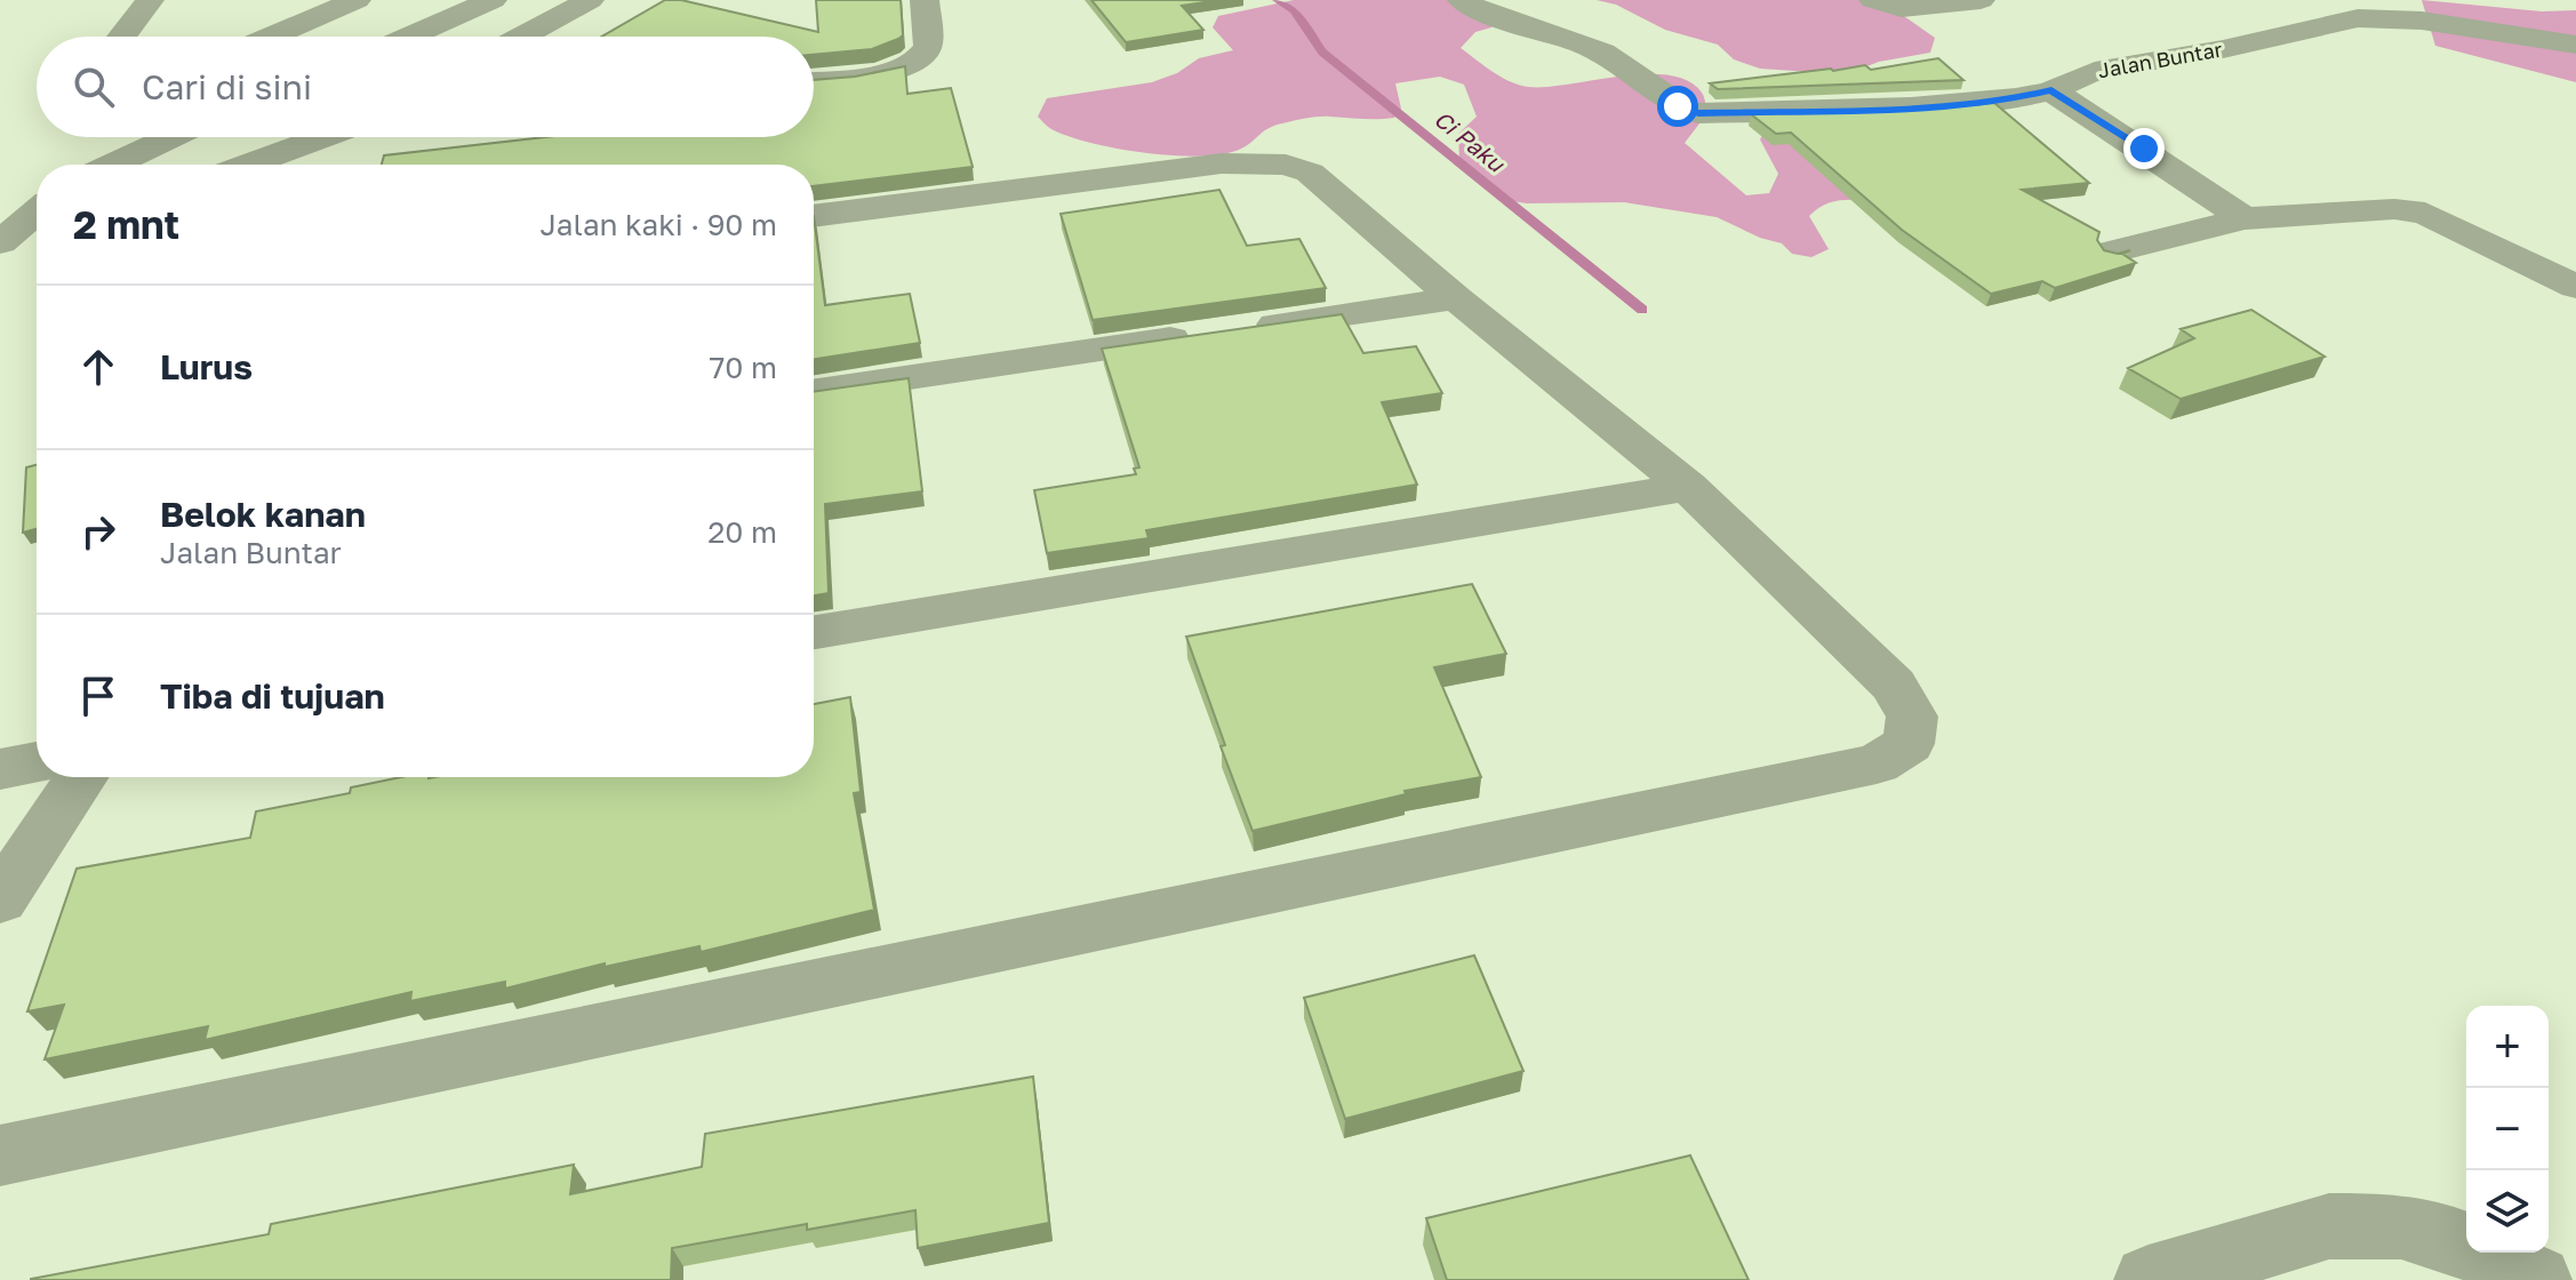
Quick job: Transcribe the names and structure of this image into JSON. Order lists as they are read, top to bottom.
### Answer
{
  "streets": {
    "street": ["Jalan Buntar"]
  },
  "water": ["Ci Paku"],
  "page": {
    "search": "Cari di sini",
    "heading": ["2 mnt", "Jalan kaki · 90 m"],
    "list": [
      ["Lurus", "70 m"],
      ["Belok kanan", "Jalan Buntar", "20 m"],
      "Tiba di tujuan"
    ],
    "map_buttons": ["+", "−"]
  }
}
